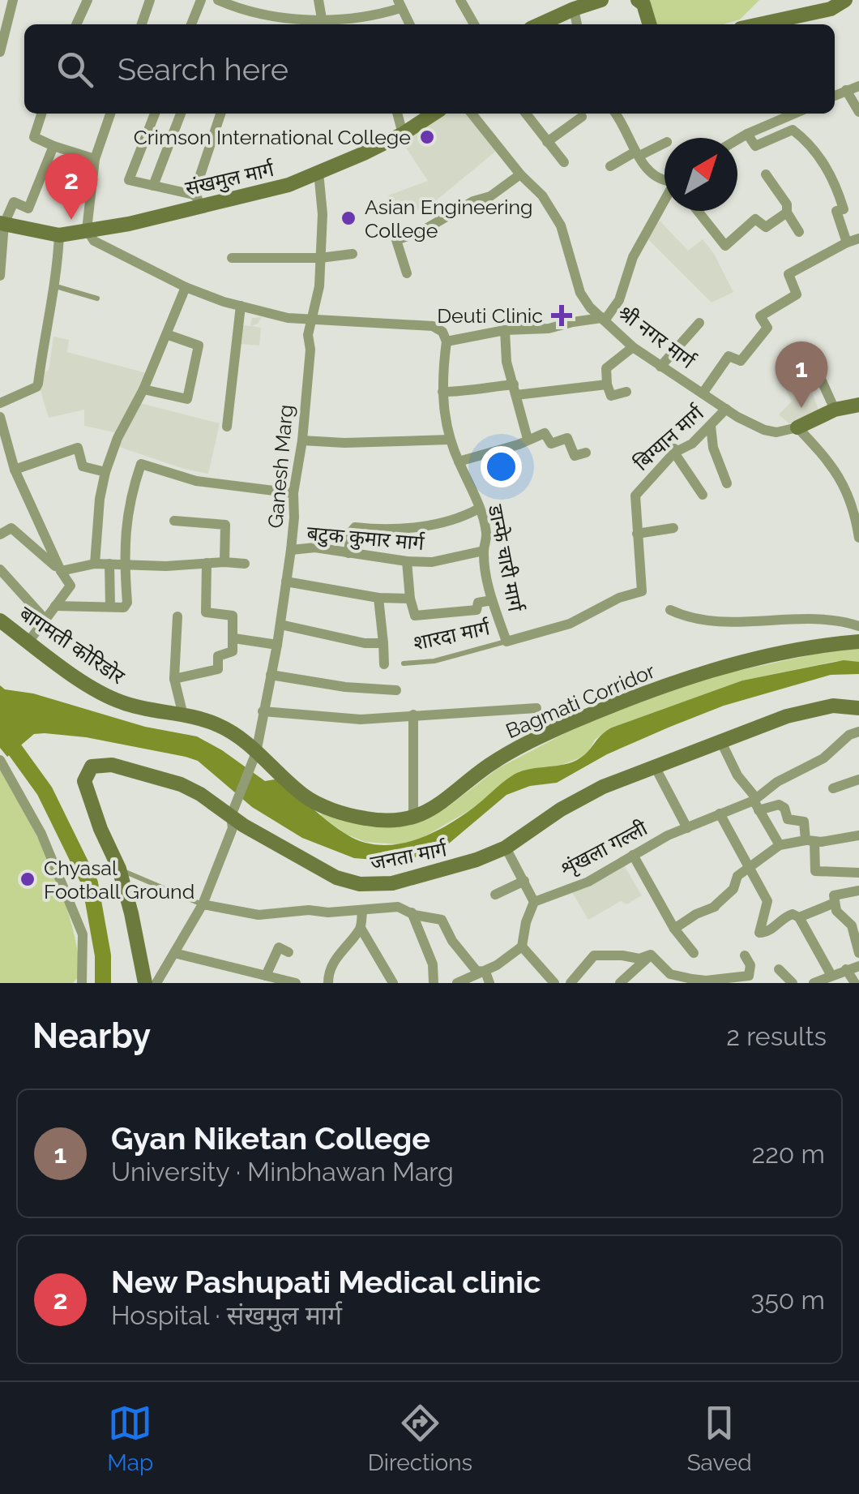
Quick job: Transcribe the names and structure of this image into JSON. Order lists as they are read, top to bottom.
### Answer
{
  "streets": {
    "main road": [
      "संखमुल मार्ग",
      "बागमती कोरिडोर",
      "Bagmati Corridor",
      "जनता मार्ग"
    ],
    "street": [
      "श्री नगर मार्ग",
      "बिग्यान मार्ग",
      "Ganesh Marg",
      "बटुक कुमार मार्ग",
      "डान्फे चारी मार्ग",
      "शारदा मार्ग",
      "शृंखला गल्ली"
    ]
  },
  "crossings": [
    ["संखमुल मार्ग", "Ganesh Marg"],
    ["श्री नगर मार्ग", "बिग्यान मार्ग"],
    ["बिग्यान मार्ग", "डान्फे चारी मार्ग"],
    ["Ganesh Marg", "बटुक कुमार मार्ग"],
    ["Ganesh Marg", "शारदा मार्ग"],
    ["Ganesh Marg", "बागमती कोरिडोर"],
    ["Ganesh Marg", "Bagmati Corridor"],
    ["Ganesh Marg", "जनता मार्ग"],
    ["बटुक कुमार मार्ग", "डान्फे चारी मार्ग"],
    ["डान्फे चारी मार्ग", "शारदा मार्ग"],
    ["बागमती कोरिडोर", "Bagmati Corridor"]
  ],
  "places": {
    "other": ["Crimson International College", "Asian Engineering College", "Chyasal Football Ground"],
    "health": ["Deuti Clinic"]
  },
  "north": "top right",
  "page": {
    "search": "Search here",
    "pins": ["2", "1"],
    "heading": ["Nearby", "2 results"],
    "list": [
      {
        "mark": "1",
        "name": "Gyan Niketan College",
        "note": "University · Minbhawan Marg",
        "value": "220 m"
      },
      {
        "mark": "2",
        "name": "New Pashupati Medical clinic",
        "note": "Hospital · संखमुल मार्ग",
        "value": "350 m"
      }
    ],
    "nav": ["Map", "Directions", "Saved"]
  }
}
